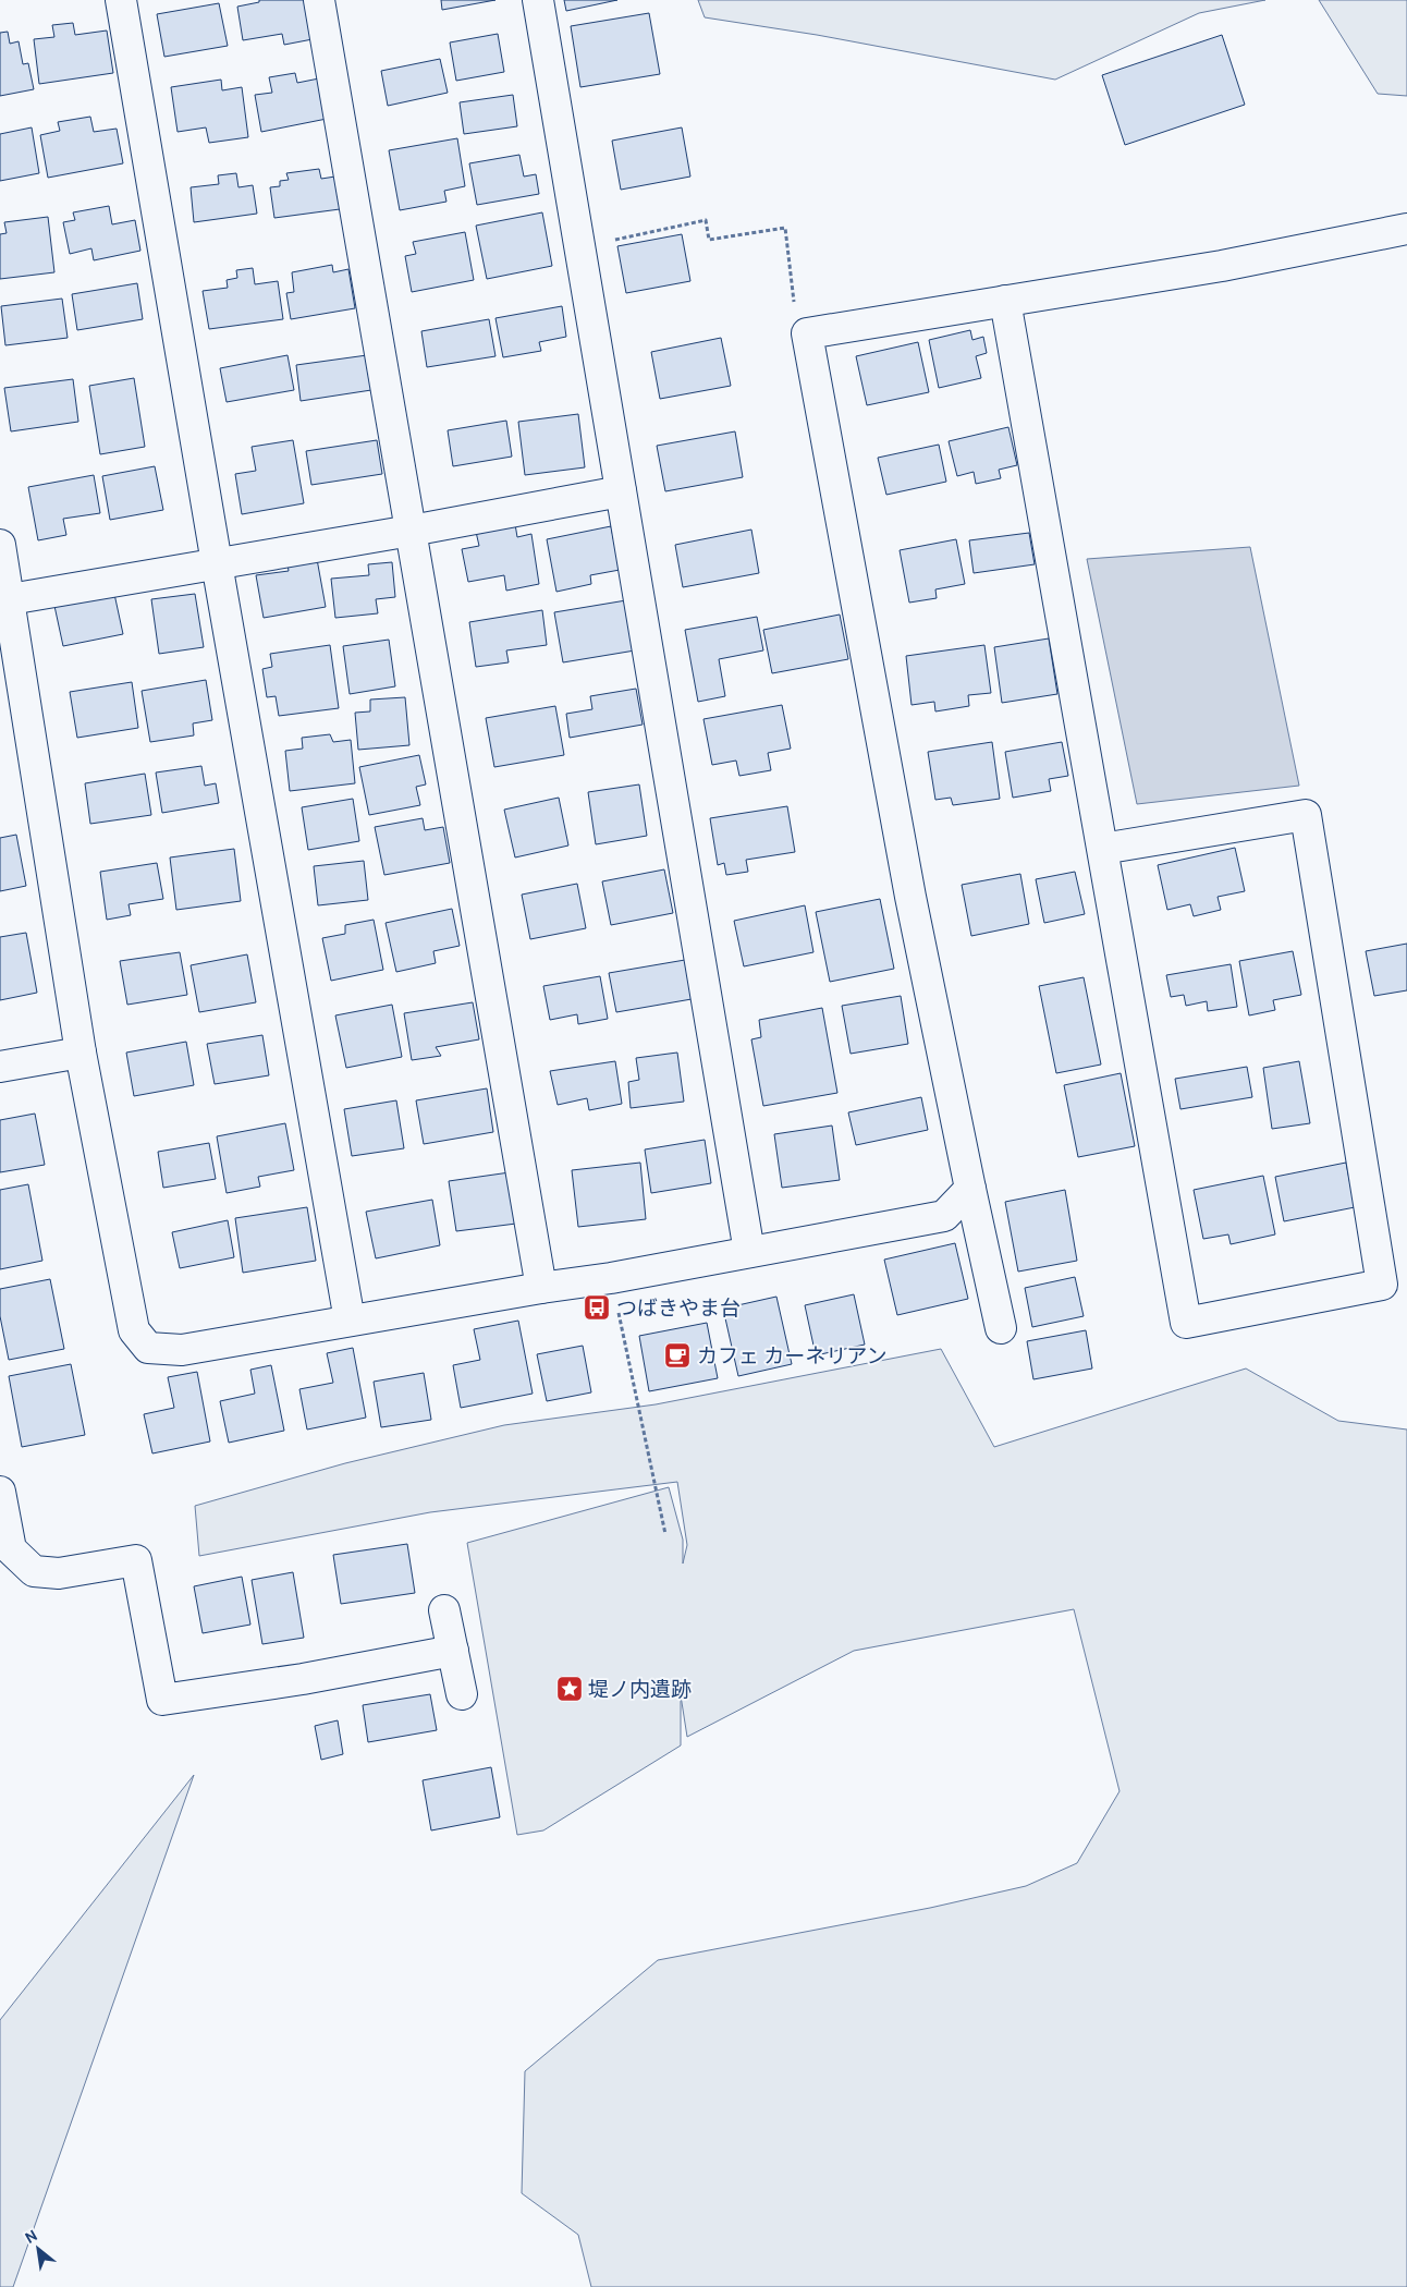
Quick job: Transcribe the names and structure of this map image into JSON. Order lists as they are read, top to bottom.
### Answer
{
  "places": {
    "bus stop": ["つばきやま台"],
    "cafe": ["カフェ カーネリアン"],
    "place": ["堤ノ内遺跡"]
  },
  "north": "top left"
}
